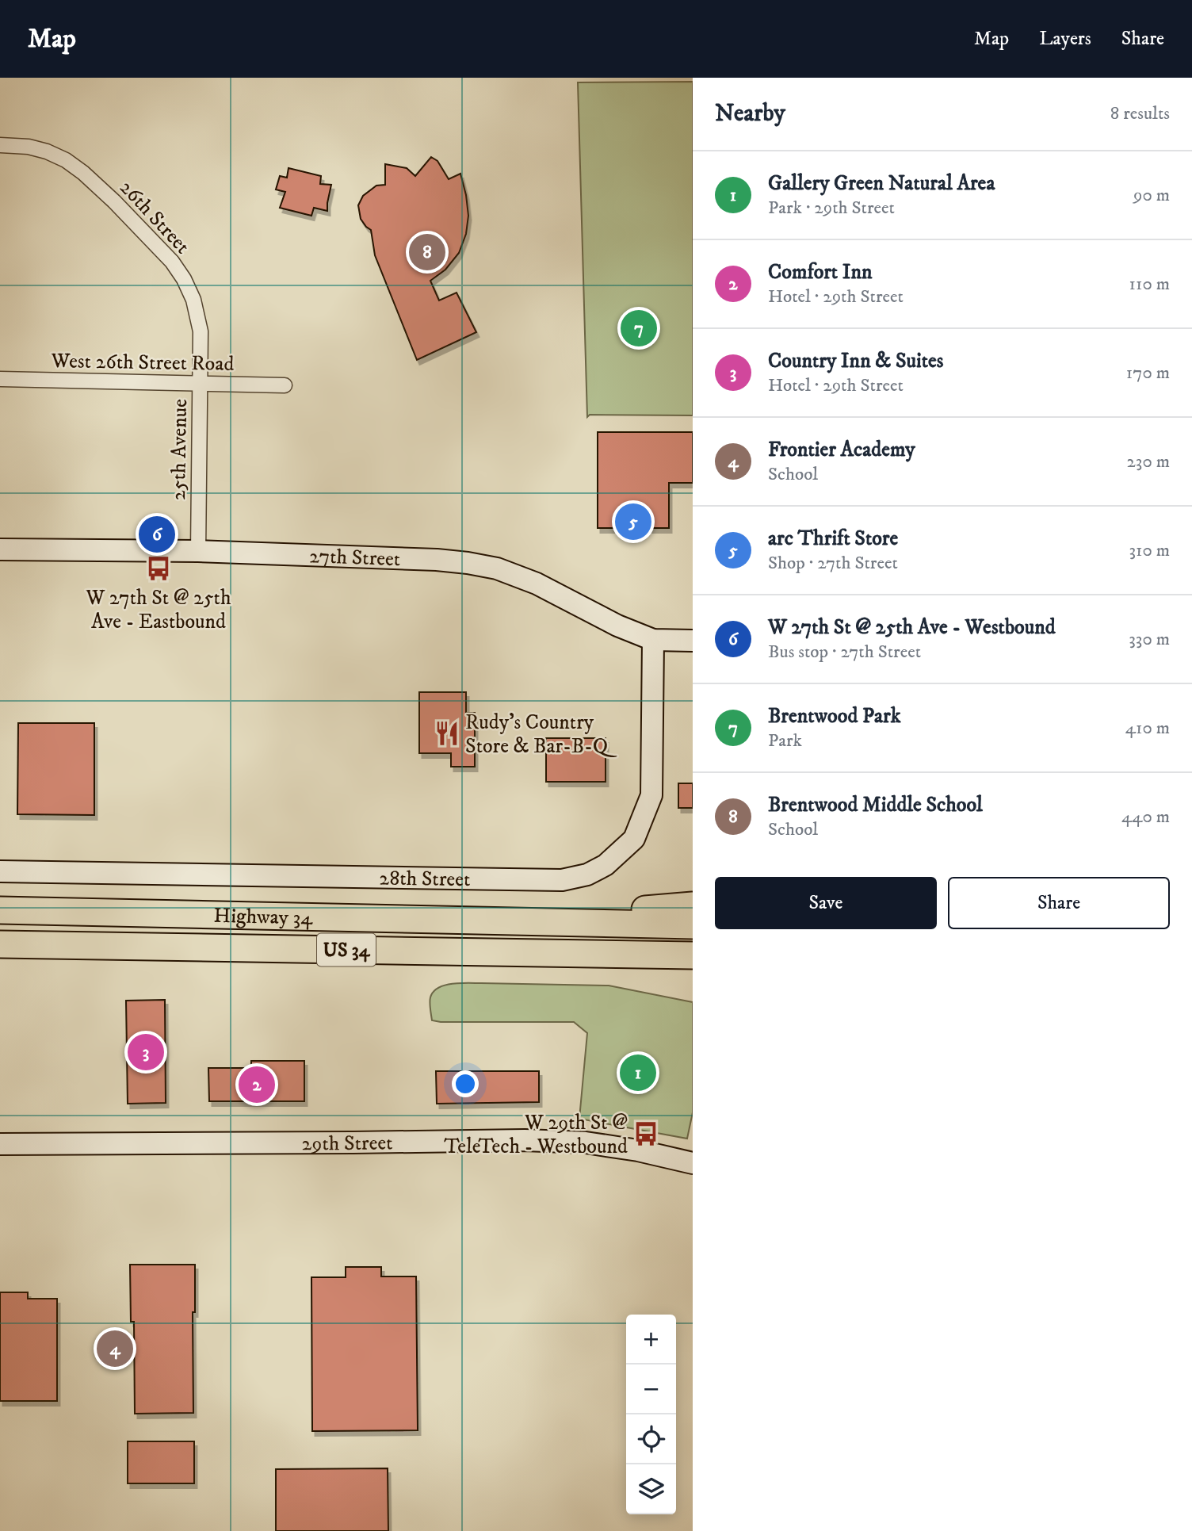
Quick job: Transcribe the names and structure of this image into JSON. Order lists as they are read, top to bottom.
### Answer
{
  "streets": {
    "highway": ["Highway 34", "US 34"],
    "street": [
      "26th Street",
      "West 26th Street Road",
      "25th Avenue",
      "27th Street",
      "28th Street",
      "29th Street"
    ]
  },
  "crossings": [
    ["26th Street", "West 26th Street Road"],
    ["26th Street", "25th Avenue"],
    ["West 26th Street Road", "25th Avenue"],
    ["25th Avenue", "27th Street"],
    ["27th Street", "28th Street"]
  ],
  "places": {
    "bus stop": ["W 27th St @ 25th Ave - Eastbound", "W 29th St @ TeleTech - Westbound"],
    "restaurant": ["Rudy's Country Store & Bar-B-Q"]
  },
  "page": {
    "header": "Map",
    "nav": ["Map", "Layers", "Share"],
    "heading": ["Nearby", "8 results"],
    "list": [
      {
        "mark": "1",
        "name": "Gallery Green Natural Area",
        "note": "Park · 29th Street",
        "value": "90 m"
      },
      {
        "mark": "2",
        "name": "Comfort Inn",
        "note": "Hotel · 29th Street",
        "value": "110 m"
      },
      {
        "mark": "3",
        "name": "Country Inn & Suites",
        "note": "Hotel · 29th Street",
        "value": "170 m"
      },
      {
        "mark": "4",
        "name": "Frontier Academy",
        "note": "School",
        "value": "230 m"
      },
      {
        "mark": "5",
        "name": "arc Thrift Store",
        "note": "Shop · 27th Street",
        "value": "310 m"
      },
      {
        "mark": "6",
        "name": "W 27th St @ 25th Ave - Westbound",
        "note": "Bus stop · 27th Street",
        "value": "330 m"
      },
      {
        "mark": "7",
        "name": "Brentwood Park",
        "note": "Park",
        "value": "410 m"
      },
      {
        "mark": "8",
        "name": "Brentwood Middle School",
        "note": "School",
        "value": "440 m"
      }
    ],
    "pins": [
      "8",
      "7",
      "5",
      "6",
      "3",
      "1",
      "2",
      "4"
    ],
    "buttons": ["Save", "Share"],
    "map_buttons": ["+", "−"]
  }
}
